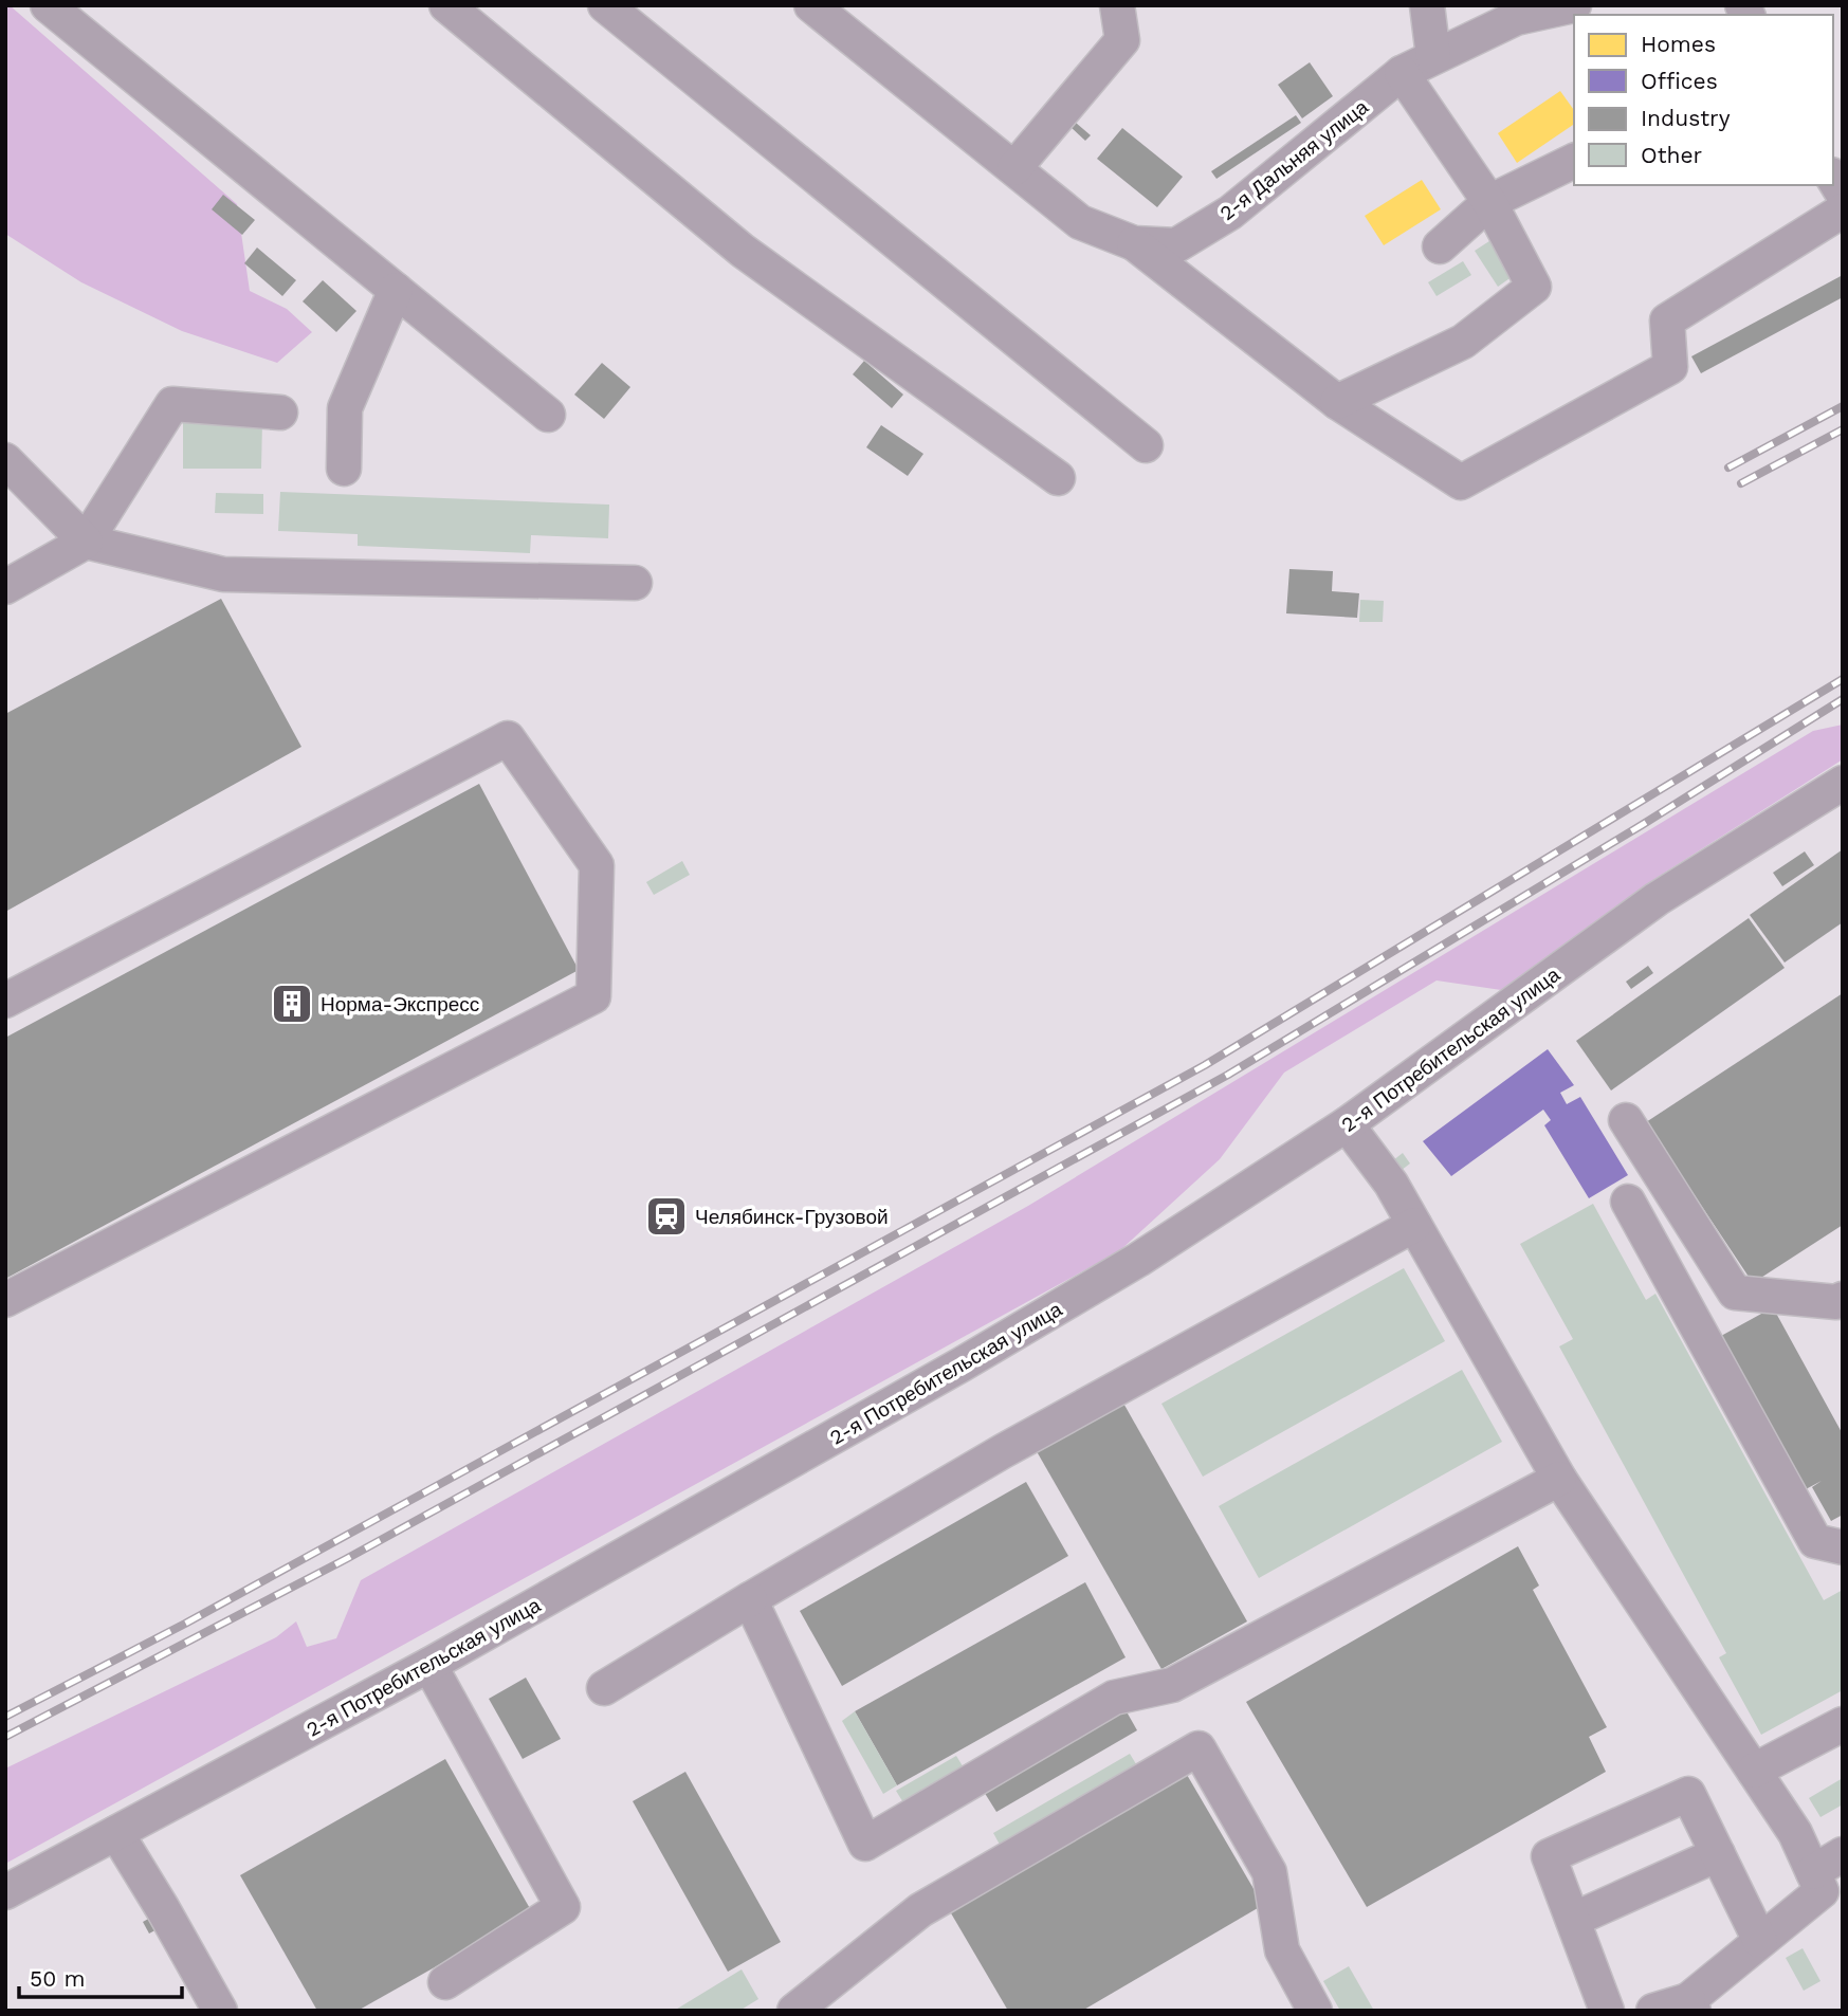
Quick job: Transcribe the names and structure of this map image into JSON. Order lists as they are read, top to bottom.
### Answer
{
  "streets": {
    "street": ["2-я Дальняя улица", "2-я Потребительская улица"]
  },
  "places": {
    "building": ["Норма-Экспресс"],
    "station": ["Челябинск-Грузовой"]
  },
  "legend": [
    "Homes",
    "Offices",
    "Industry",
    "Other"
  ],
  "scale_bar": "50 m"
}
